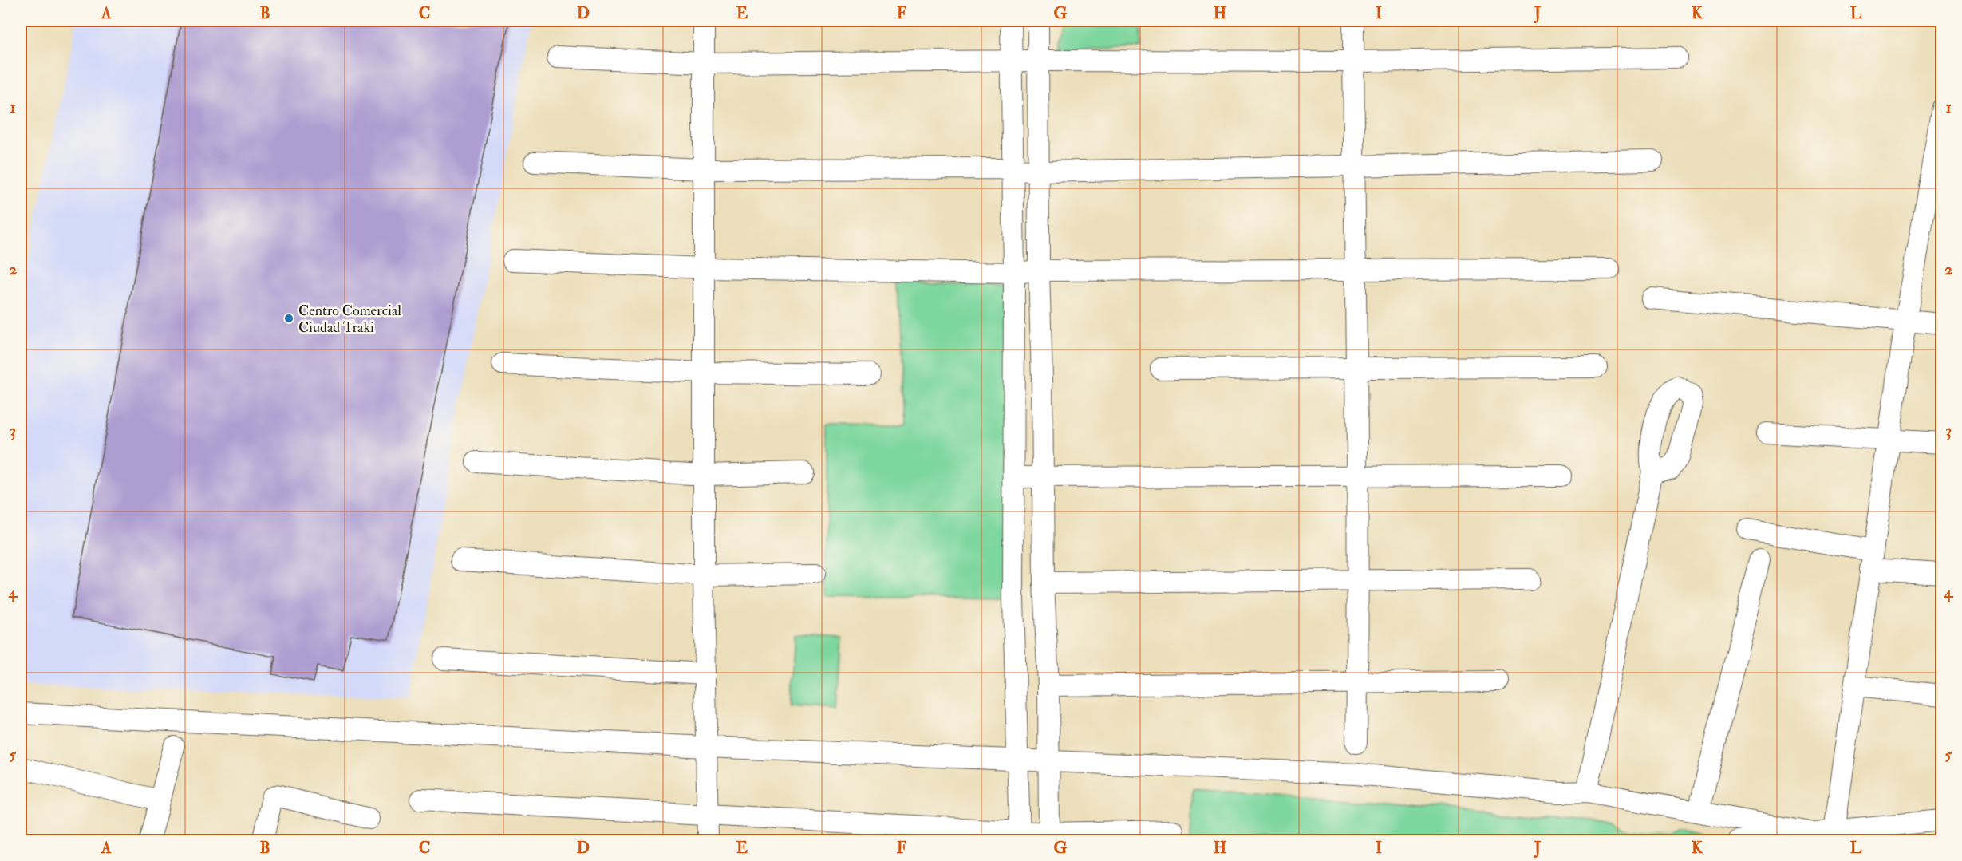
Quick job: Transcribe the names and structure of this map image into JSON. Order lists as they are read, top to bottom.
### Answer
{
  "places": ["Centro Comercial Ciudad Traki"],
  "grid": {
    "columns": [
      "A",
      "B",
      "C",
      "D",
      "E",
      "F",
      "G",
      "H",
      "I",
      "J",
      "K",
      "L"
    ],
    "rows": [
      "1",
      "2",
      "3",
      "4",
      "5"
    ]
  }
}
